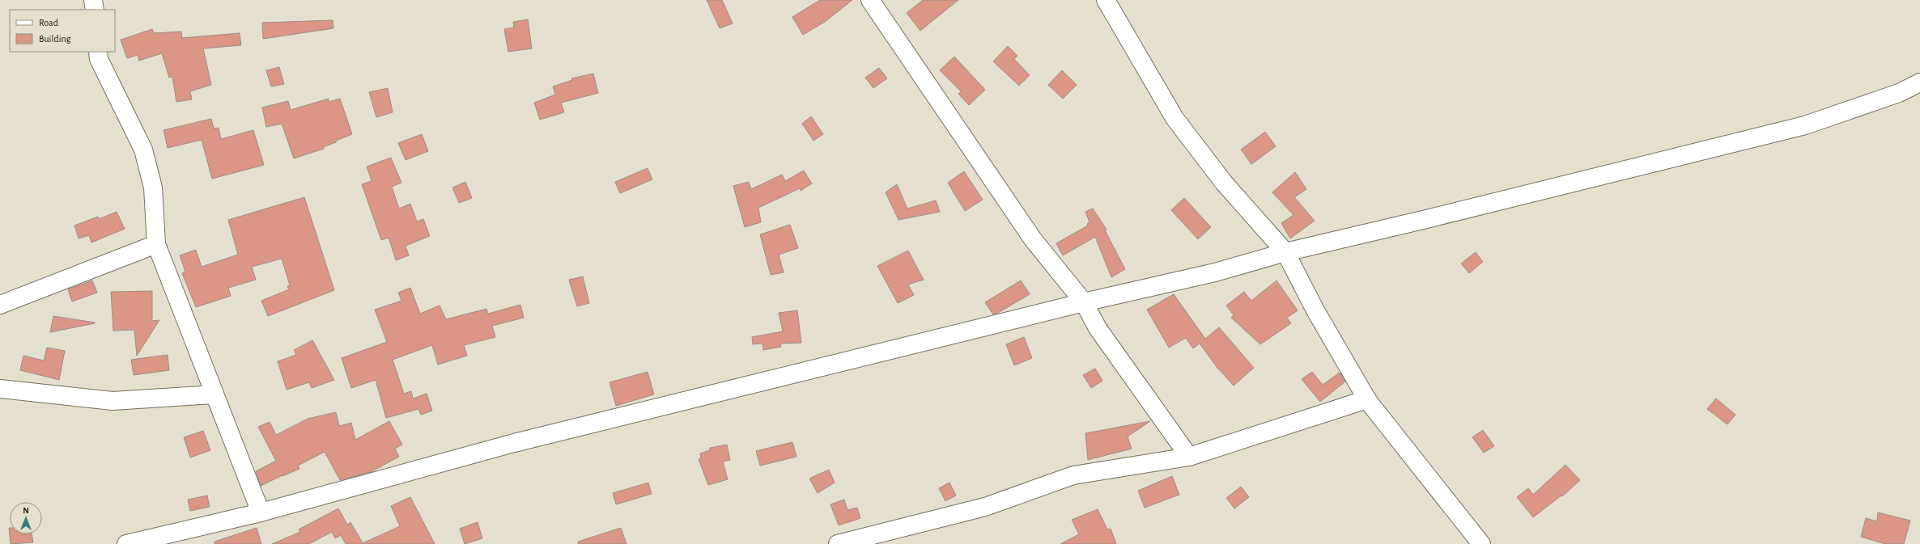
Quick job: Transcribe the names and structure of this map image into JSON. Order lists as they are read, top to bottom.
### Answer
{
  "legend": ["Road", "Building"],
  "north": "top"
}
